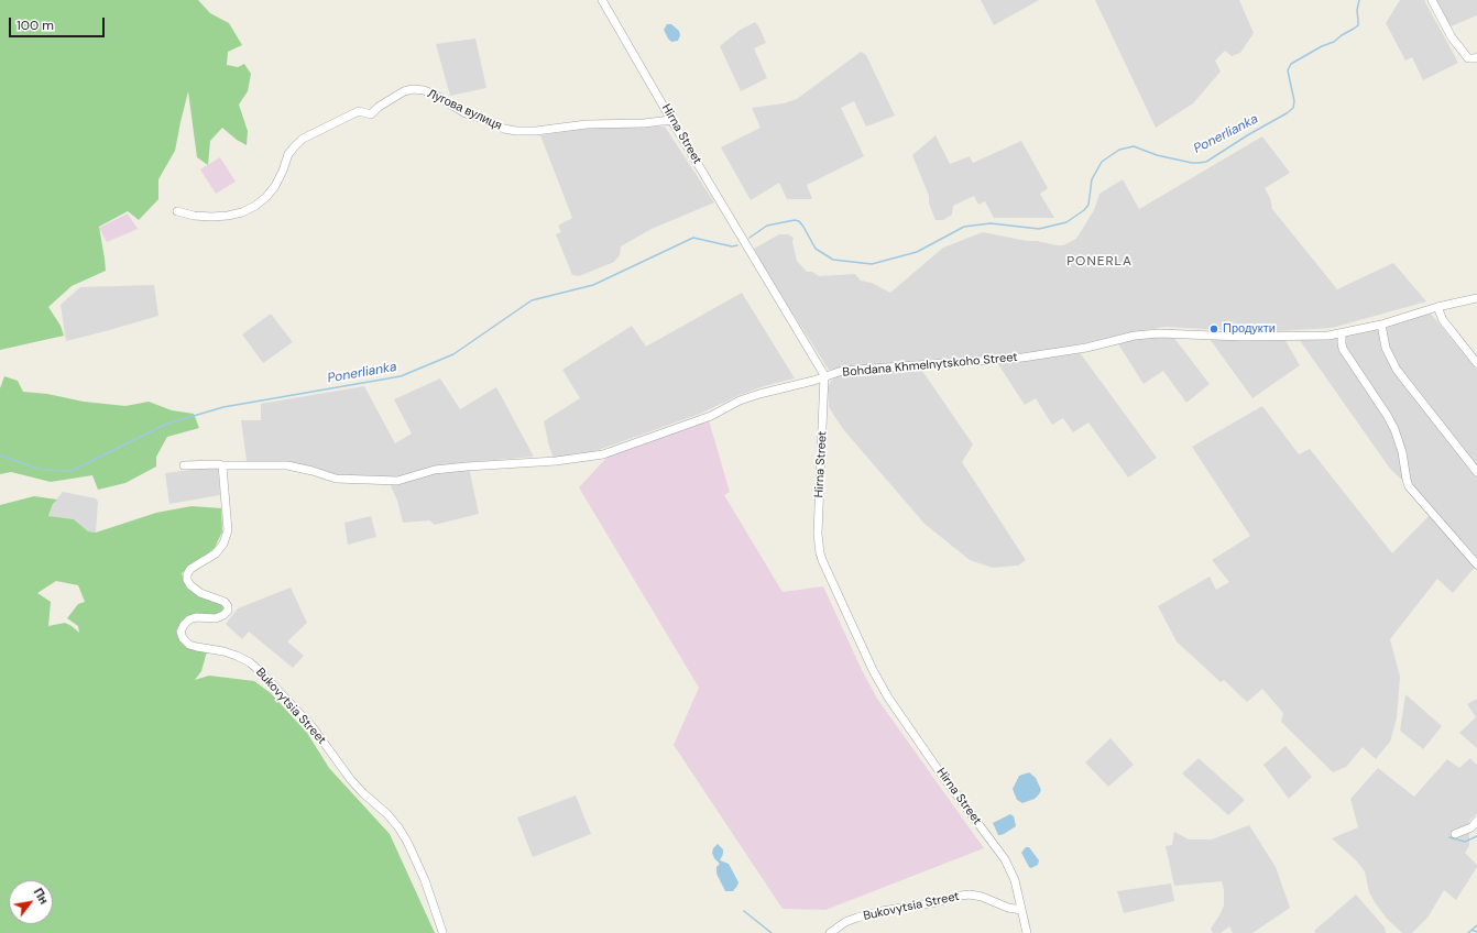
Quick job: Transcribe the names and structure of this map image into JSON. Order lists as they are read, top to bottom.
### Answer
{
  "streets": {
    "street": [
      "Лугова вулиця",
      "Hirna Street",
      "Bohdana Khmelnytskoho Street",
      "Bukovytsia Street"
    ]
  },
  "crossings": [
    ["Лугова вулиця", "Hirna Street"],
    ["Hirna Street", "Bohdana Khmelnytskoho Street"],
    ["Hirna Street", "Bukovytsia Street"],
    ["Bohdana Khmelnytskoho Street", "Bukovytsia Street"]
  ],
  "districts": ["PONERLA"],
  "water": ["Ponerlianka"],
  "places": ["Продукти"],
  "scale_bar": "100 m",
  "north": "top right"
}
